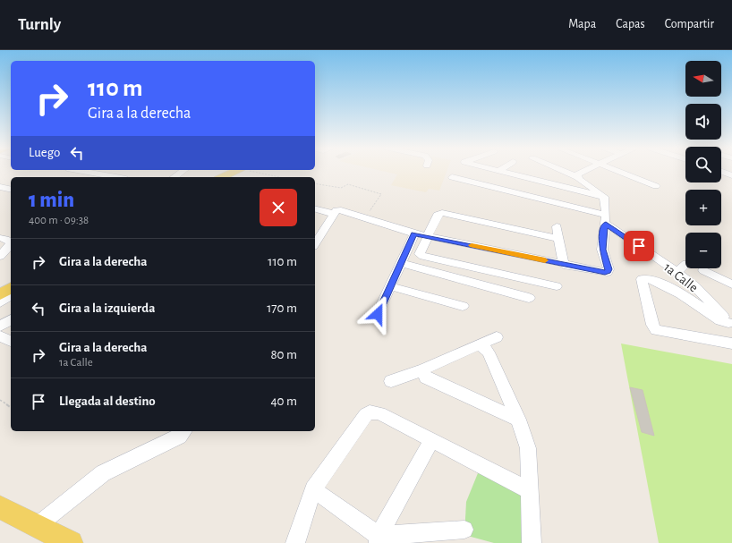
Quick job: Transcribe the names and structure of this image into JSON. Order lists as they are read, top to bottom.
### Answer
{
  "streets": {
    "street": ["1a Calle"]
  },
  "north": "left",
  "page": {
    "header": "Turnly",
    "nav": ["Mapa", "Capas", "Compartir"],
    "map_buttons": ["+", "−"],
    "turn": ["110 m", "Gira a la derecha"],
    "then": "Luego",
    "heading": ["1 min", "400 m · 09:38"],
    "list": [
      {
        "name": "Gira a la derecha",
        "value": "110 m"
      },
      {
        "name": "Gira a la izquierda",
        "value": "170 m"
      },
      {
        "name": "Gira a la derecha",
        "note": "1a Calle",
        "value": "80 m"
      },
      {
        "name": "Llegada al destino",
        "value": "40 m"
      }
    ]
  }
}
